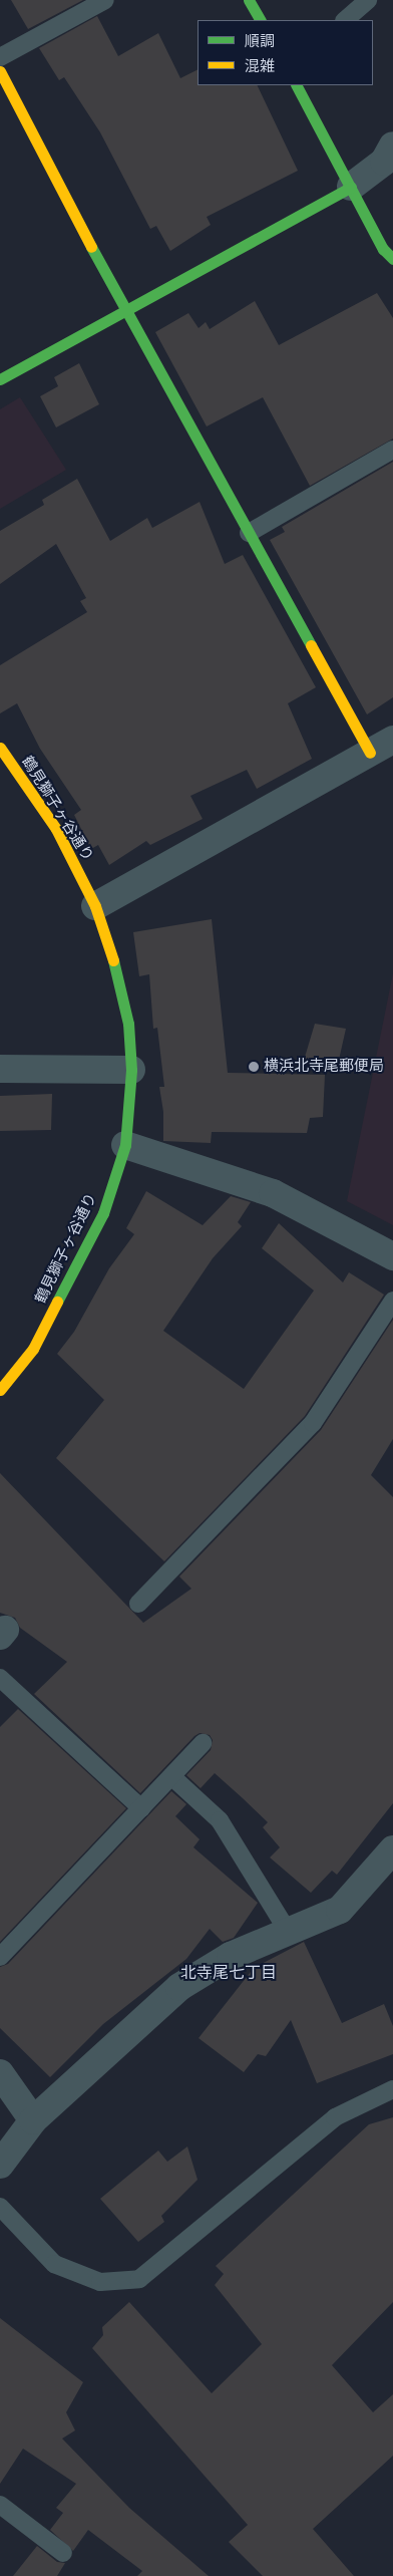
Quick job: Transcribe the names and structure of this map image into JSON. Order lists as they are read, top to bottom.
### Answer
{
  "streets": {
    "street": ["鶴見獅子ヶ谷通り"]
  },
  "districts": ["北寺尾七丁目"],
  "places": ["横浜北寺尾郵便局"],
  "legend": ["順調", "混雑"]
}
